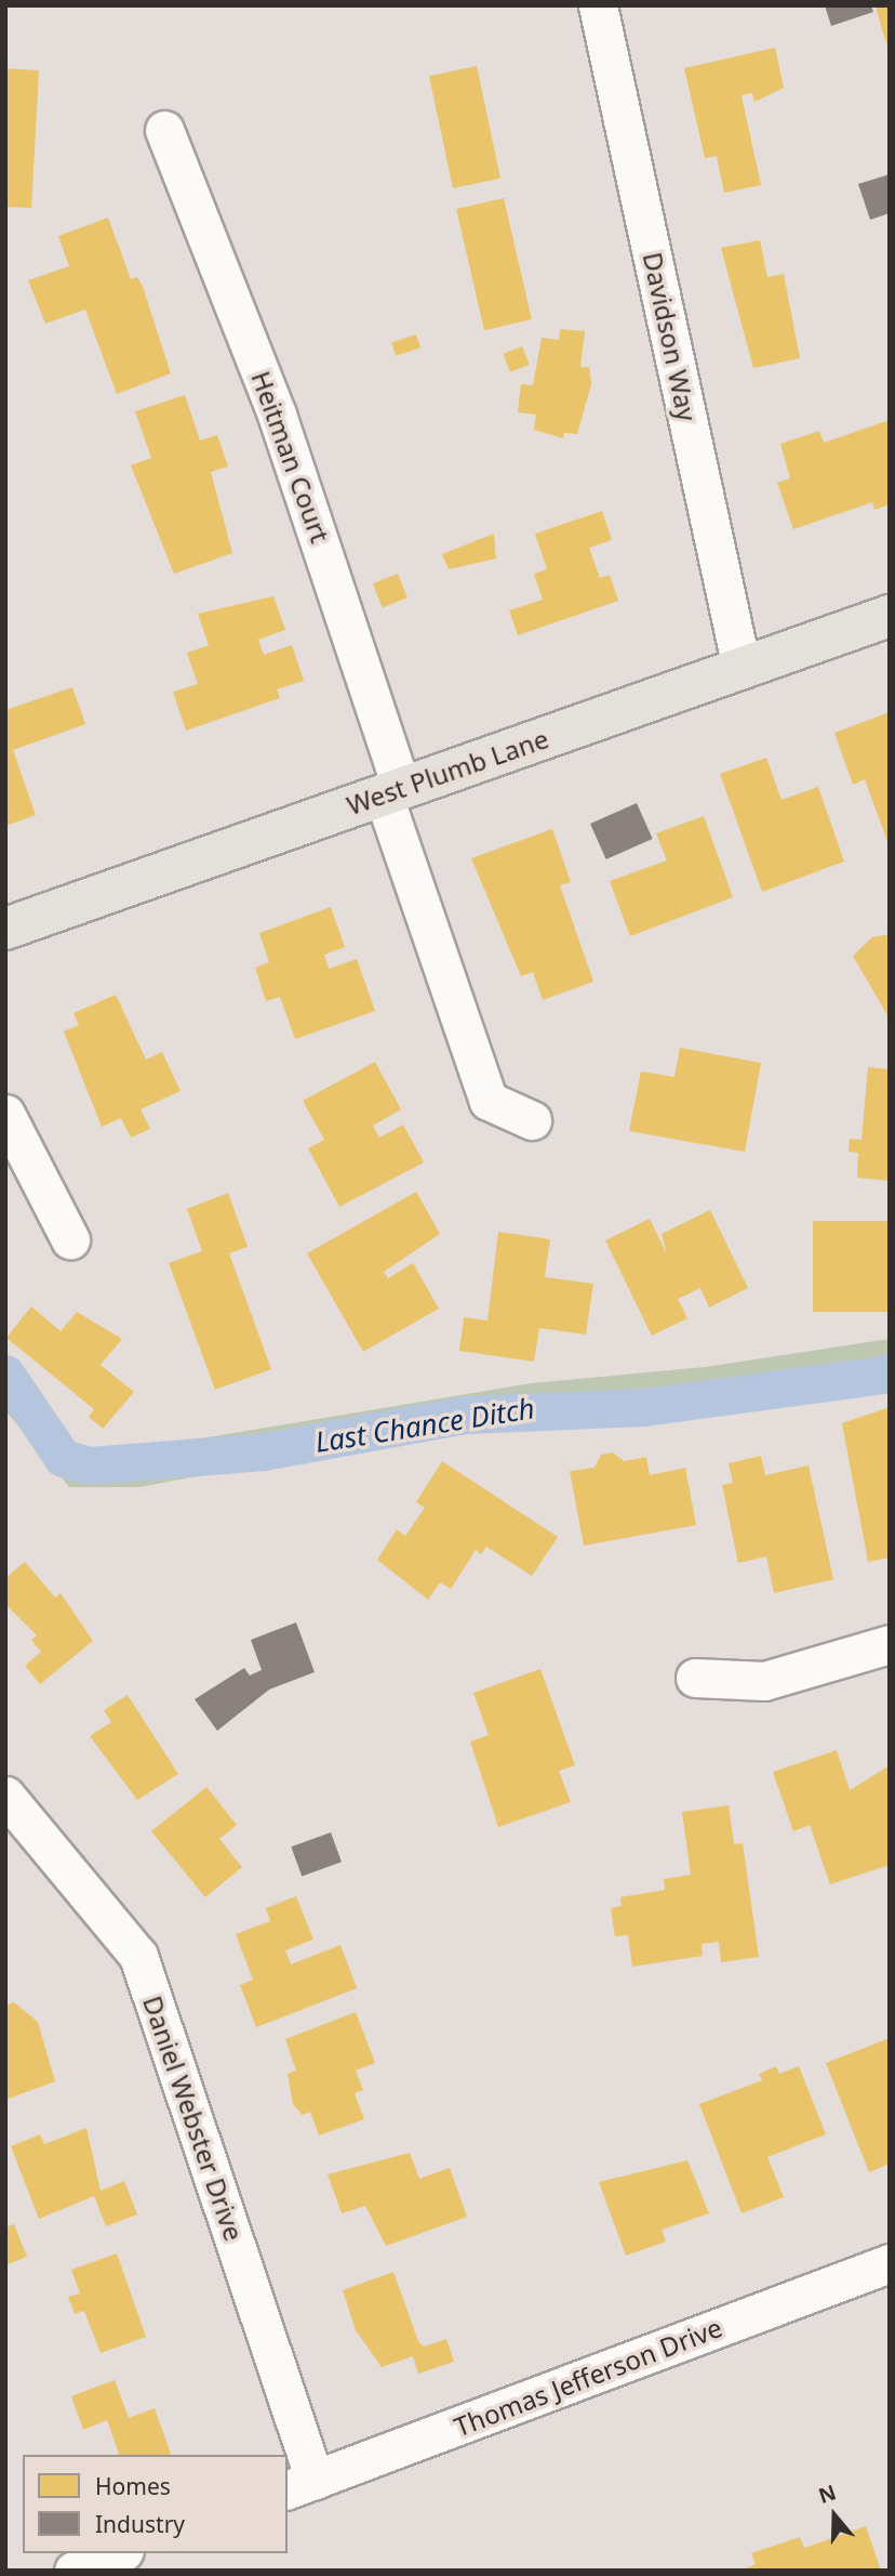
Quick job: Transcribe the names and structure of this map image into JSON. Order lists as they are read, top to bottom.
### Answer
{
  "streets": {
    "main road": ["West Plumb Lane"],
    "street": [
      "Davidson Way",
      "Heitman Court",
      "Daniel Webster Drive",
      "Thomas Jefferson Drive"
    ]
  },
  "crossings": [
    ["Davidson Way", "West Plumb Lane"],
    ["Heitman Court", "West Plumb Lane"],
    ["Daniel Webster Drive", "Thomas Jefferson Drive"]
  ],
  "water": ["Last Chance Ditch"],
  "legend": ["Homes", "Industry"],
  "north": "top"
}
